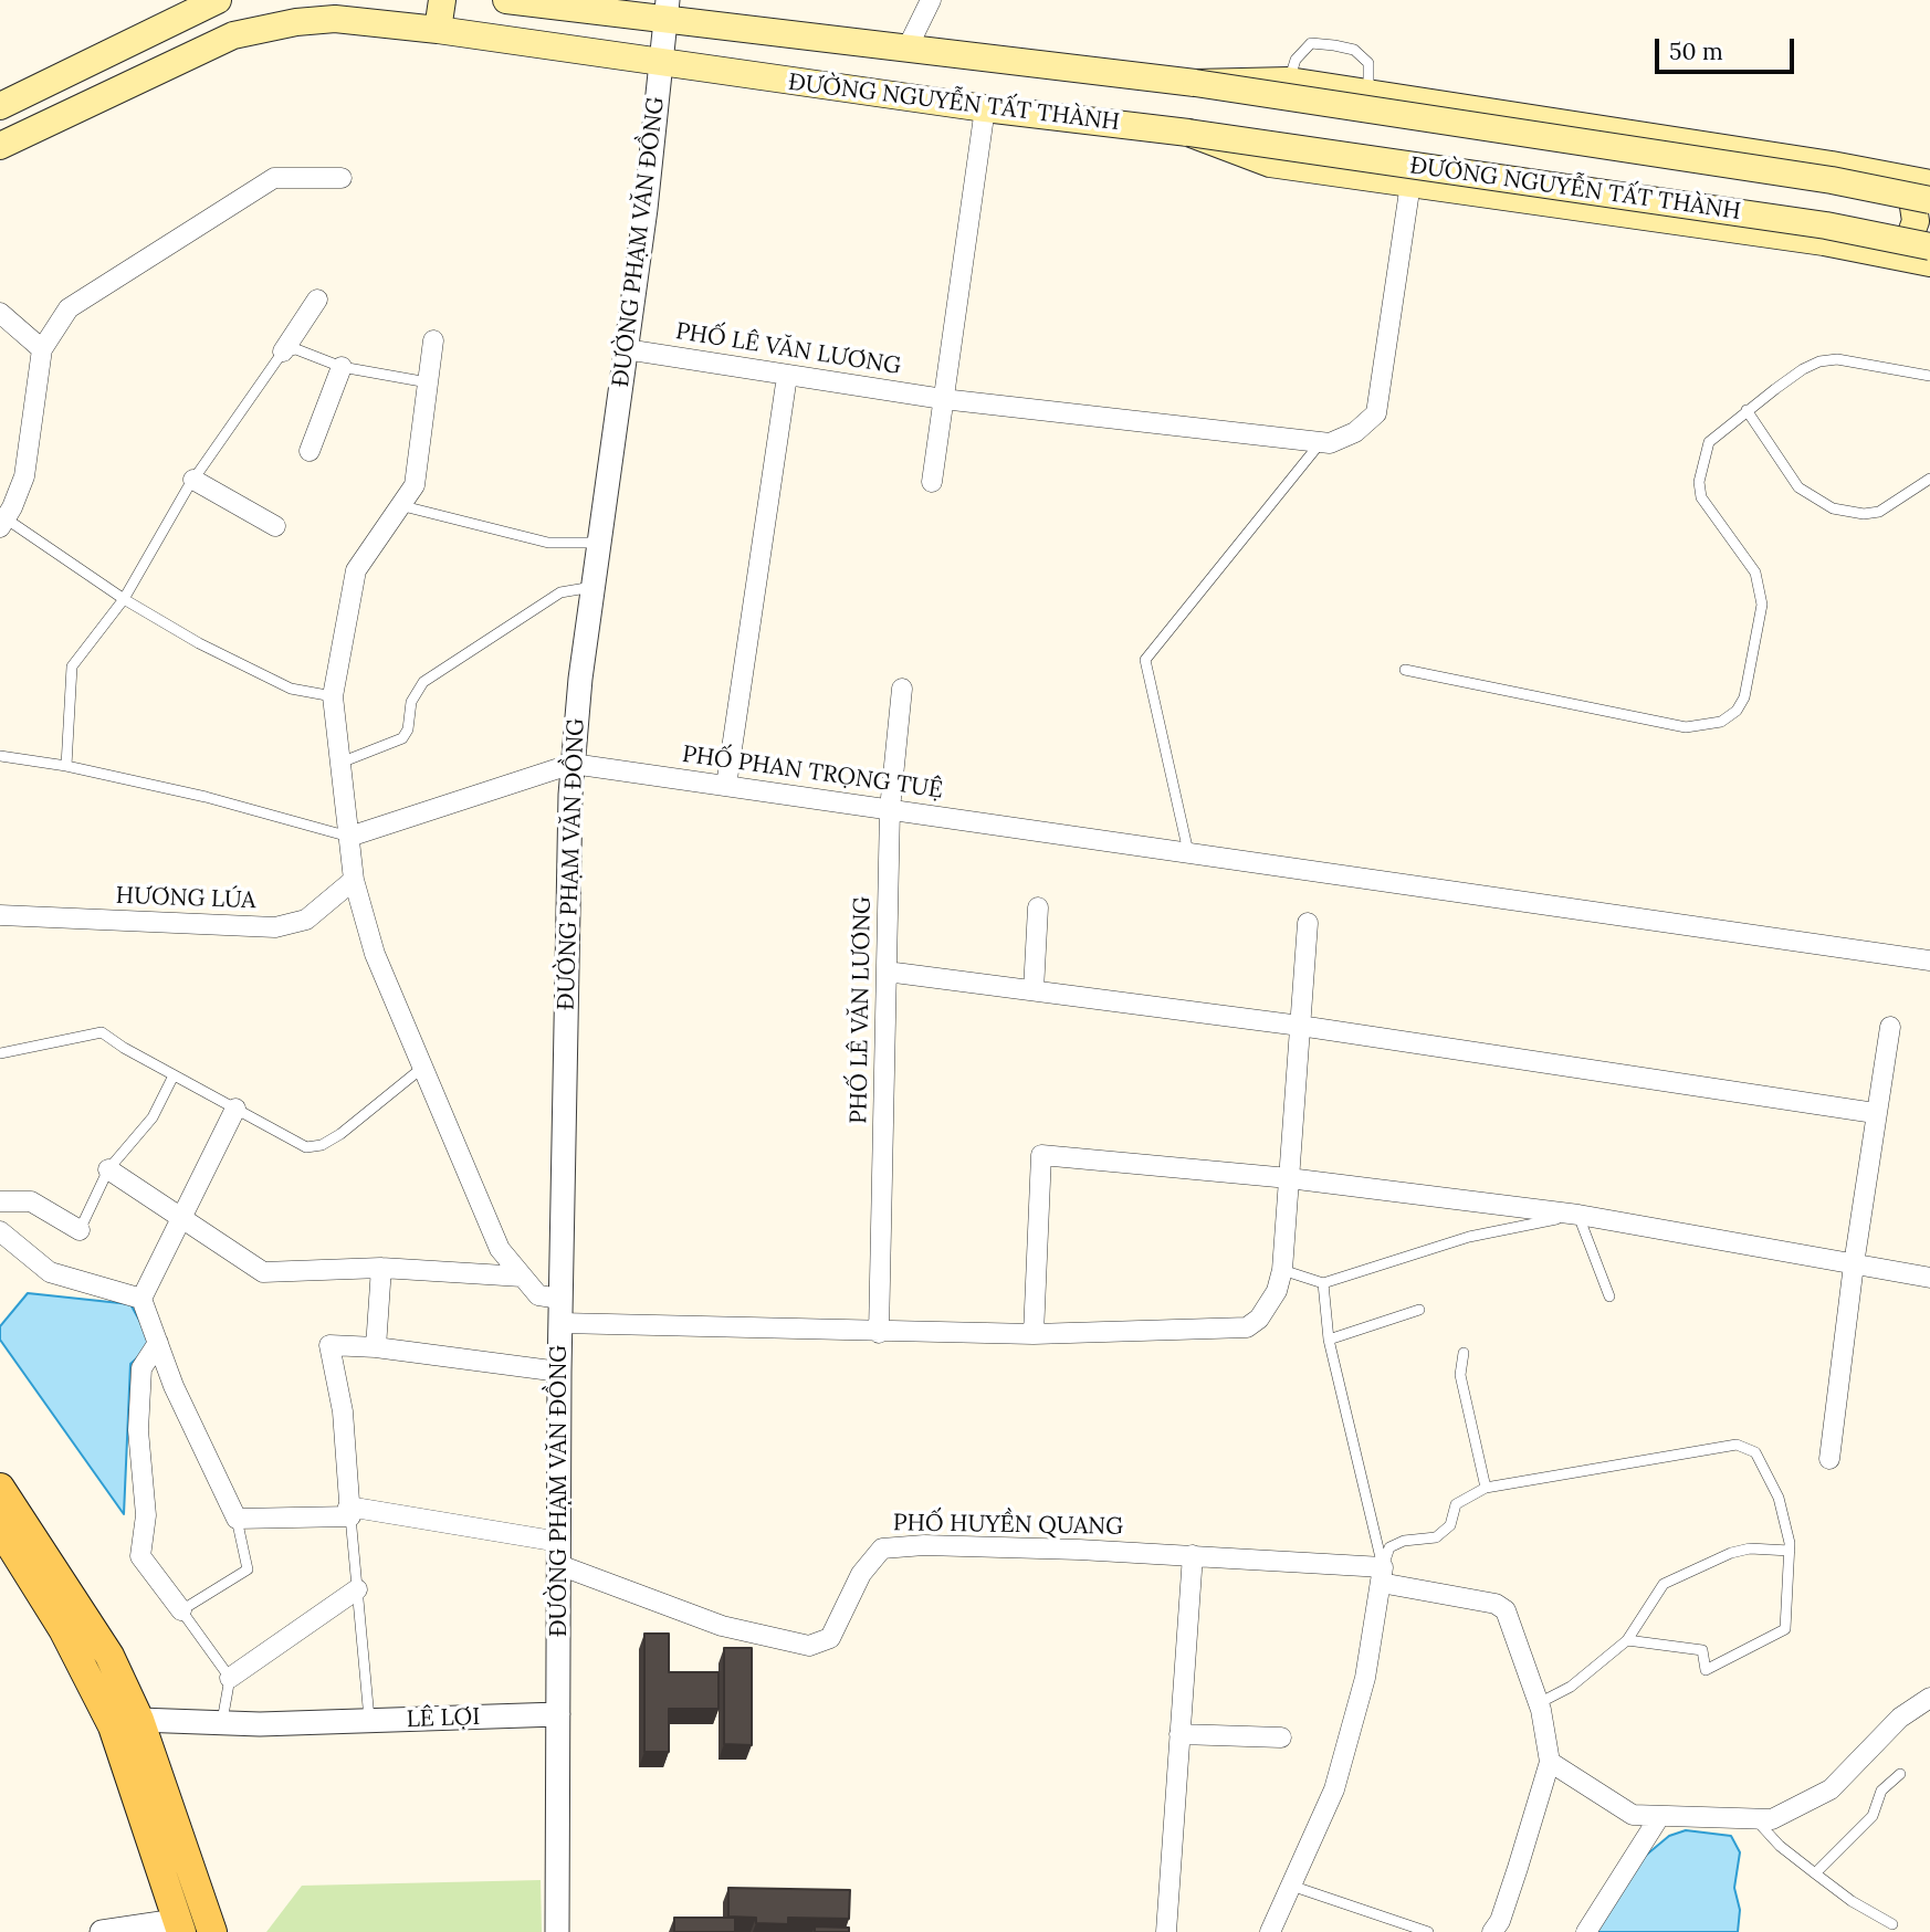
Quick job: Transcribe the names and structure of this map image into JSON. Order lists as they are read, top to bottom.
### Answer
{
  "streets": {
    "main road": ["ĐƯỜNG NGUYỄN TẤT THÀNH"],
    "street": [
      "ĐƯỜNG PHẠM VĂN ĐỒNG",
      "PHỐ LÊ VĂN LƯƠNG",
      "PHỐ PHAN TRỌNG TUỆ",
      "HƯƠNG LÚA",
      "PHỐ HUYỀN QUANG",
      "LÊ LỢI"
    ]
  },
  "crossings": [
    ["ĐƯỜNG NGUYỄN TẤT THÀNH", "ĐƯỜNG PHẠM VĂN ĐỒNG"],
    ["ĐƯỜNG PHẠM VĂN ĐỒNG", "PHỐ LÊ VĂN LƯƠNG"],
    ["ĐƯỜNG PHẠM VĂN ĐỒNG", "PHỐ PHAN TRỌNG TUỆ"],
    ["ĐƯỜNG PHẠM VĂN ĐỒNG", "PHỐ HUYỀN QUANG"],
    ["ĐƯỜNG PHẠM VĂN ĐỒNG", "LÊ LỢI"],
    ["PHỐ LÊ VĂN LƯƠNG", "PHỐ PHAN TRỌNG TUỆ"]
  ],
  "scale_bar": "50 m"
}
